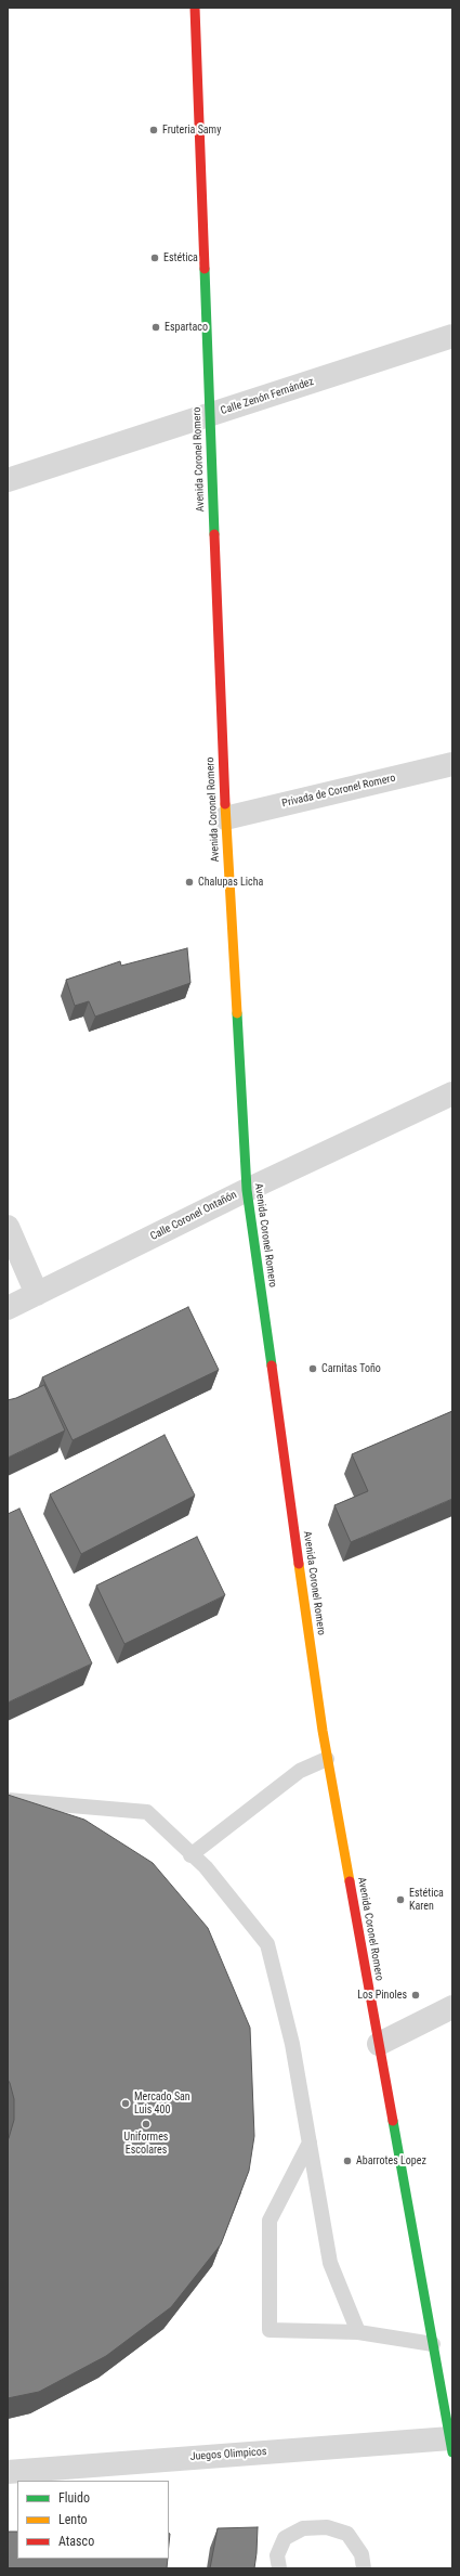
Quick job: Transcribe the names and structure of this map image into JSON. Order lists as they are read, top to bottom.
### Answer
{
  "streets": {
    "main road": ["Avenida Coronel Romero"],
    "street": [
      "Calle Zenón Fernández",
      "Privada de Coronel Romero",
      "Calle Coronel Ontañón",
      "Juegos Olimpicos"
    ]
  },
  "crossings": [
    ["Calle Zenón Fernández", "Avenida Coronel Romero"],
    ["Avenida Coronel Romero", "Privada de Coronel Romero"],
    ["Avenida Coronel Romero", "Calle Coronel Ontañón"],
    ["Avenida Coronel Romero", "Juegos Olimpicos"]
  ],
  "places": [
    "Fruteria Samy",
    "Estética",
    "Espartaco",
    "Chalupas Licha",
    "Carnitas Toño",
    "Estética Karen",
    "Los Pinoles",
    "Mercado San Luis 400",
    "Uniformes Escolares",
    "Abarrotes Lopez"
  ],
  "legend": ["Fluido", "Lento", "Atasco"]
}
